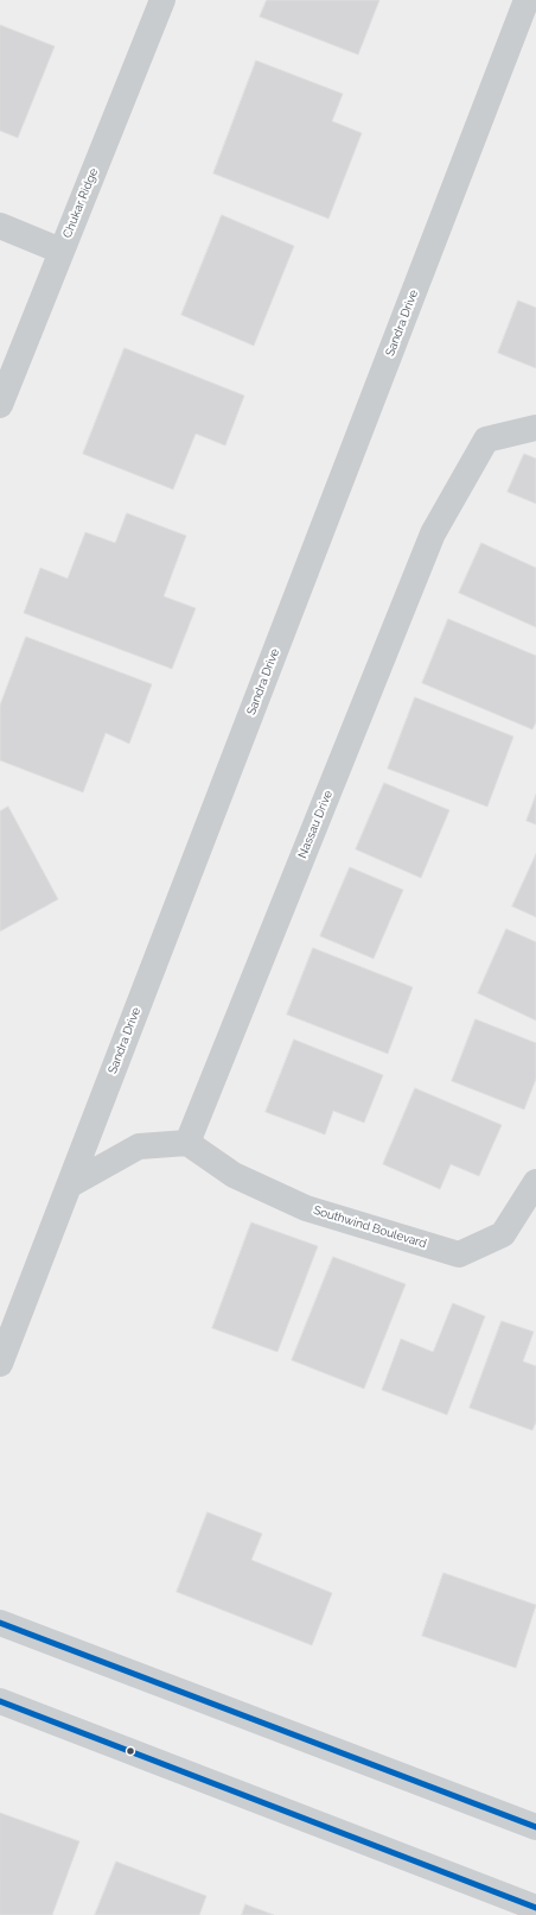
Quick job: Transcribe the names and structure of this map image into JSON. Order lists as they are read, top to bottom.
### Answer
{
  "streets": {
    "street": [
      "Chukar Ridge",
      "Sandra Drive",
      "Nassau Drive",
      "Southwind Boulevard"
    ]
  },
  "crossings": [
    ["Nassau Drive", "Southwind Boulevard"]
  ]
}
